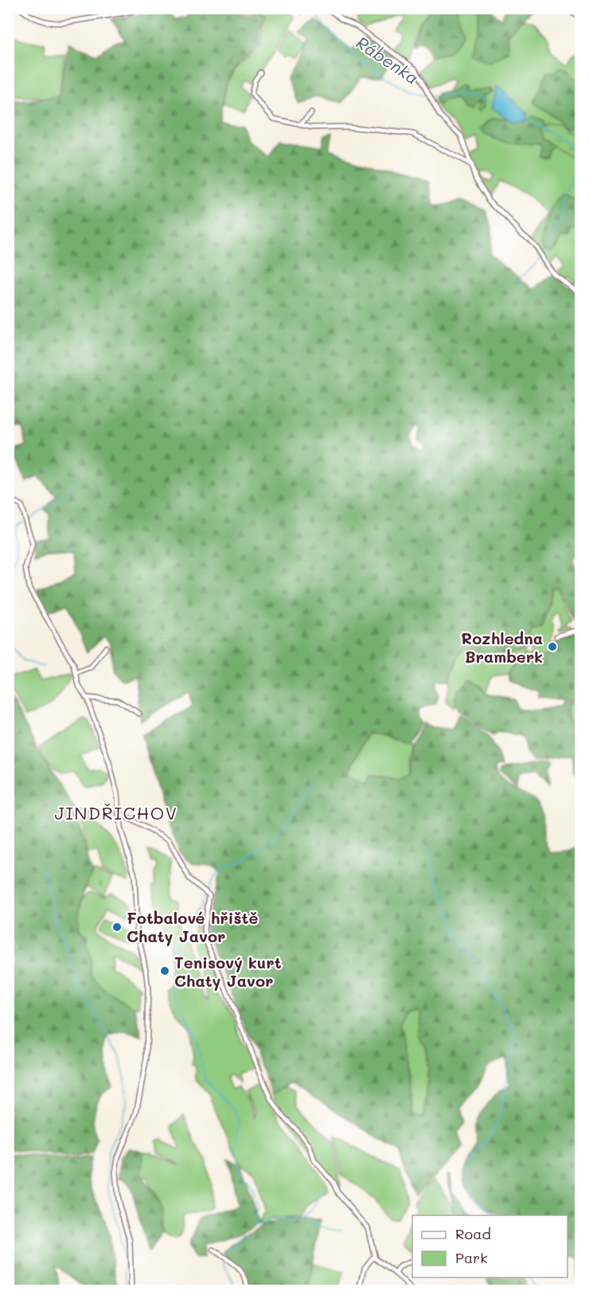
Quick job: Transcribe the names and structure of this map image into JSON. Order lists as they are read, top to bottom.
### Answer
{
  "districts": ["JINDŘICHOV"],
  "water": ["Rábenka"],
  "places": ["Rozhledna Bramberk", "Fotbalové hřiště Chaty Javor", "Tenisový kurt Chaty Javor"],
  "legend": ["Road", "Park"]
}
